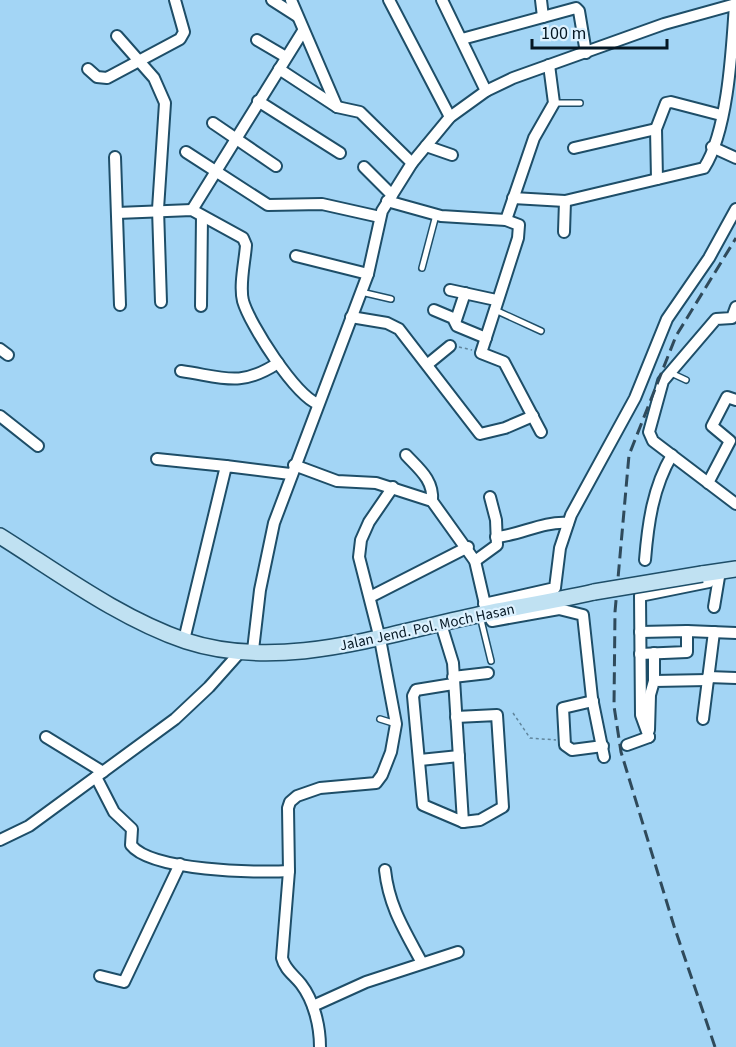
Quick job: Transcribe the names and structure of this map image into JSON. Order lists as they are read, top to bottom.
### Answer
{
  "streets": {
    "main road": ["Jalan Jend. Pol. Moch Hasan"]
  },
  "scale_bar": "100 m"
}
